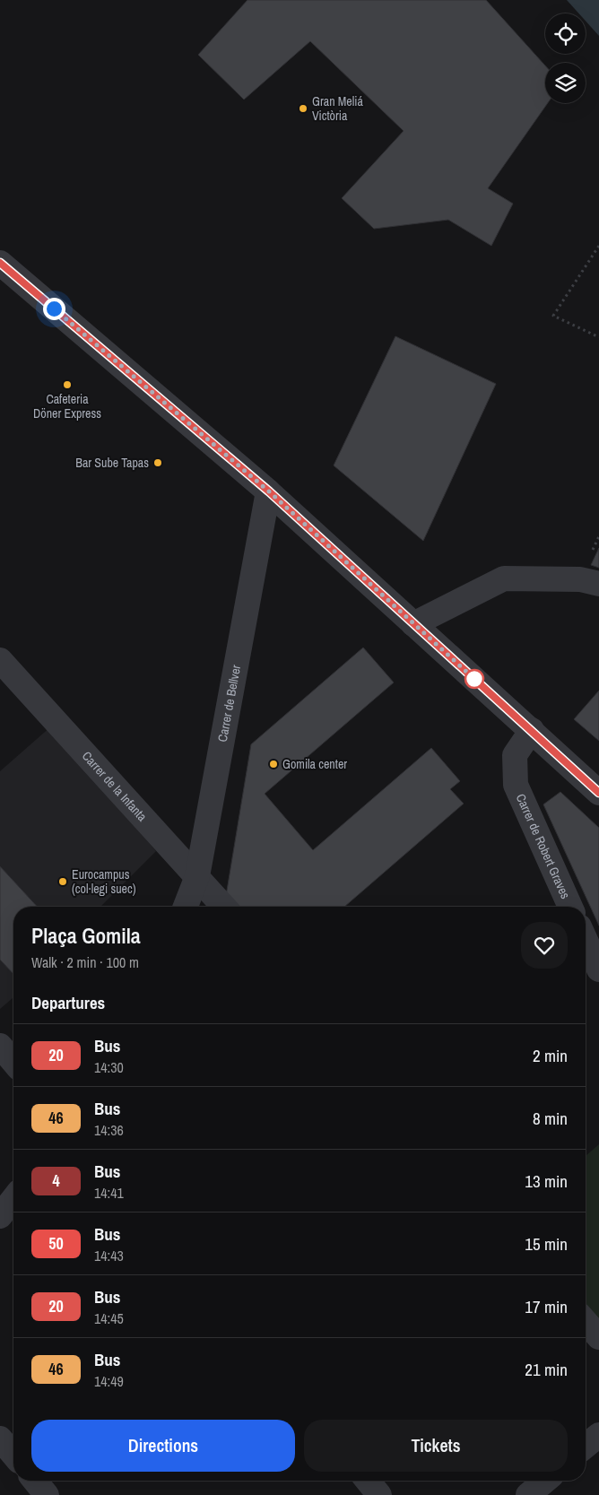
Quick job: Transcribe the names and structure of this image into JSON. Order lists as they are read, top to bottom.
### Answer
{
  "streets": {
    "street": ["Carrer de Bellver", "Carrer de la Infanta", "Carrer de Robert Graves"]
  },
  "crossings": [
    ["Carrer de Bellver", "Carrer de la Infanta"]
  ],
  "places": [
    "Gran Meliá Victòria",
    "Cafeteria Döner Express",
    "Bar Sube Tapas",
    "Gomila center",
    "Eurocampus (col·legi suec)"
  ],
  "lines": ["bus line 20"],
  "page": {
    "heading": [
      ["Plaça Gomila", "Walk · 2 min · 100 m"],
      "Departures"
    ],
    "list": [
      {
        "mark": "20",
        "name": "Bus",
        "note": "14:30",
        "value": "2 min"
      },
      {
        "mark": "46",
        "name": "Bus",
        "note": "14:36",
        "value": "8 min"
      },
      {
        "mark": "4",
        "name": "Bus",
        "note": "14:41",
        "value": "13 min"
      },
      {
        "mark": "50",
        "name": "Bus",
        "note": "14:43",
        "value": "15 min"
      },
      {
        "mark": "20",
        "name": "Bus",
        "note": "14:45",
        "value": "17 min"
      },
      {
        "mark": "46",
        "name": "Bus",
        "note": "14:49",
        "value": "21 min"
      }
    ],
    "buttons": ["Directions", "Tickets"]
  }
}
